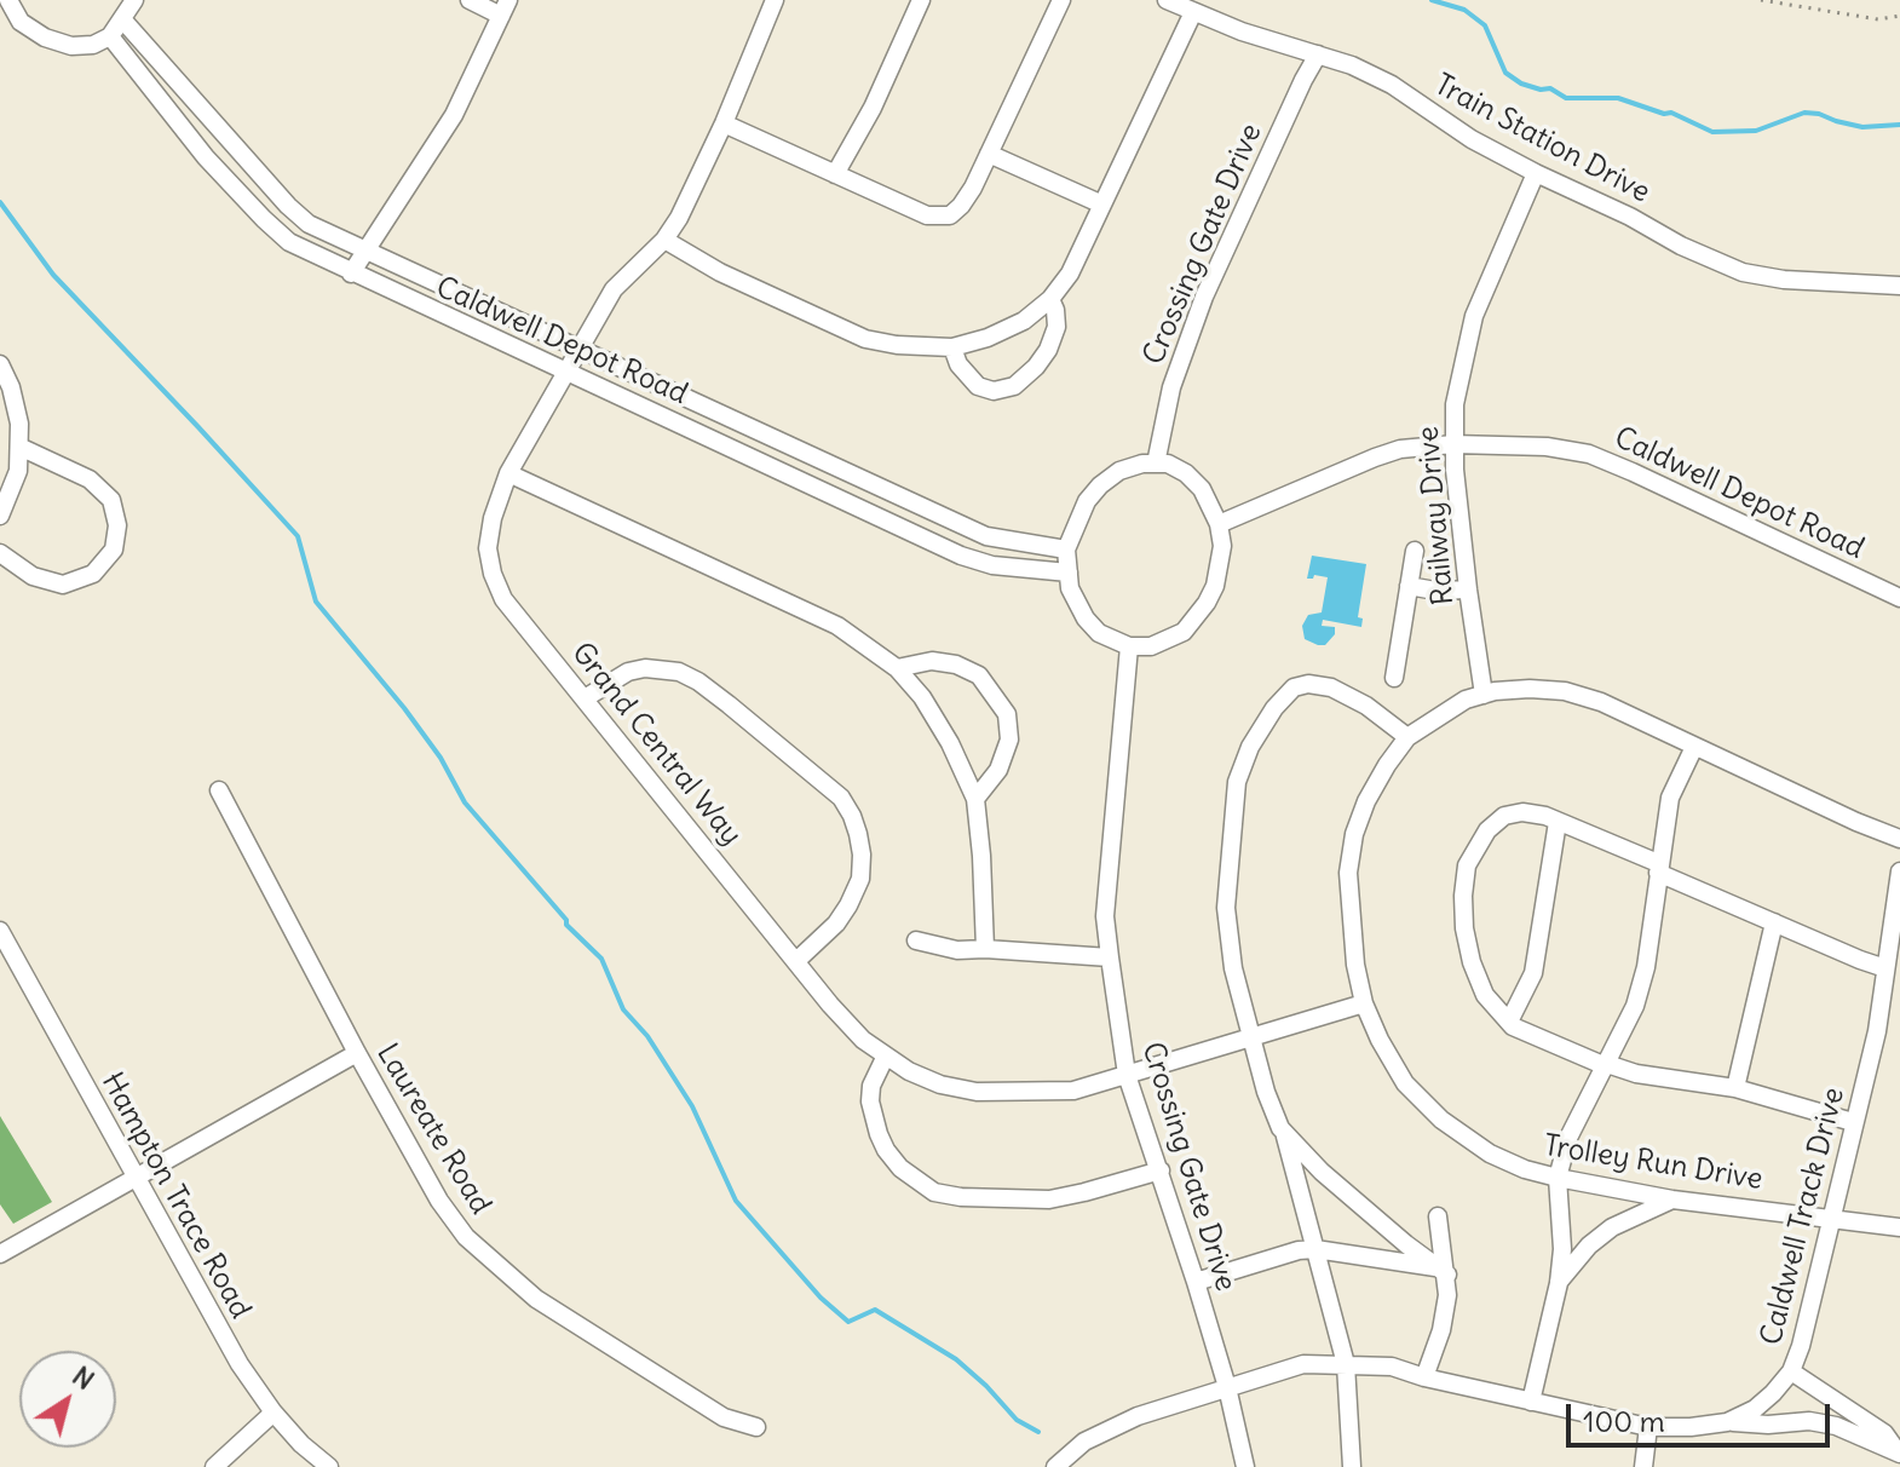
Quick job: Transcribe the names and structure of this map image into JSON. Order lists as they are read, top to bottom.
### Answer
{
  "streets": {
    "street": [
      "Train Station Drive",
      "Crossing Gate Drive",
      "Caldwell Depot Road",
      "Railway Drive",
      "Grand Central Way",
      "Laureate Road",
      "Trolley Run Drive",
      "Hampton Trace Road",
      "Caldwell Track Drive"
    ]
  },
  "crossings": [
    ["Train Station Drive", "Crossing Gate Drive"],
    ["Train Station Drive", "Railway Drive"],
    ["Crossing Gate Drive", "Caldwell Depot Road"],
    ["Crossing Gate Drive", "Grand Central Way"],
    ["Crossing Gate Drive", "Caldwell Track Drive"],
    ["Caldwell Depot Road", "Railway Drive"],
    ["Caldwell Depot Road", "Grand Central Way"],
    ["Railway Drive", "Trolley Run Drive"],
    ["Grand Central Way", "Trolley Run Drive"],
    ["Trolley Run Drive", "Caldwell Track Drive"]
  ],
  "scale_bar": "100 m",
  "north": "top right"
}
